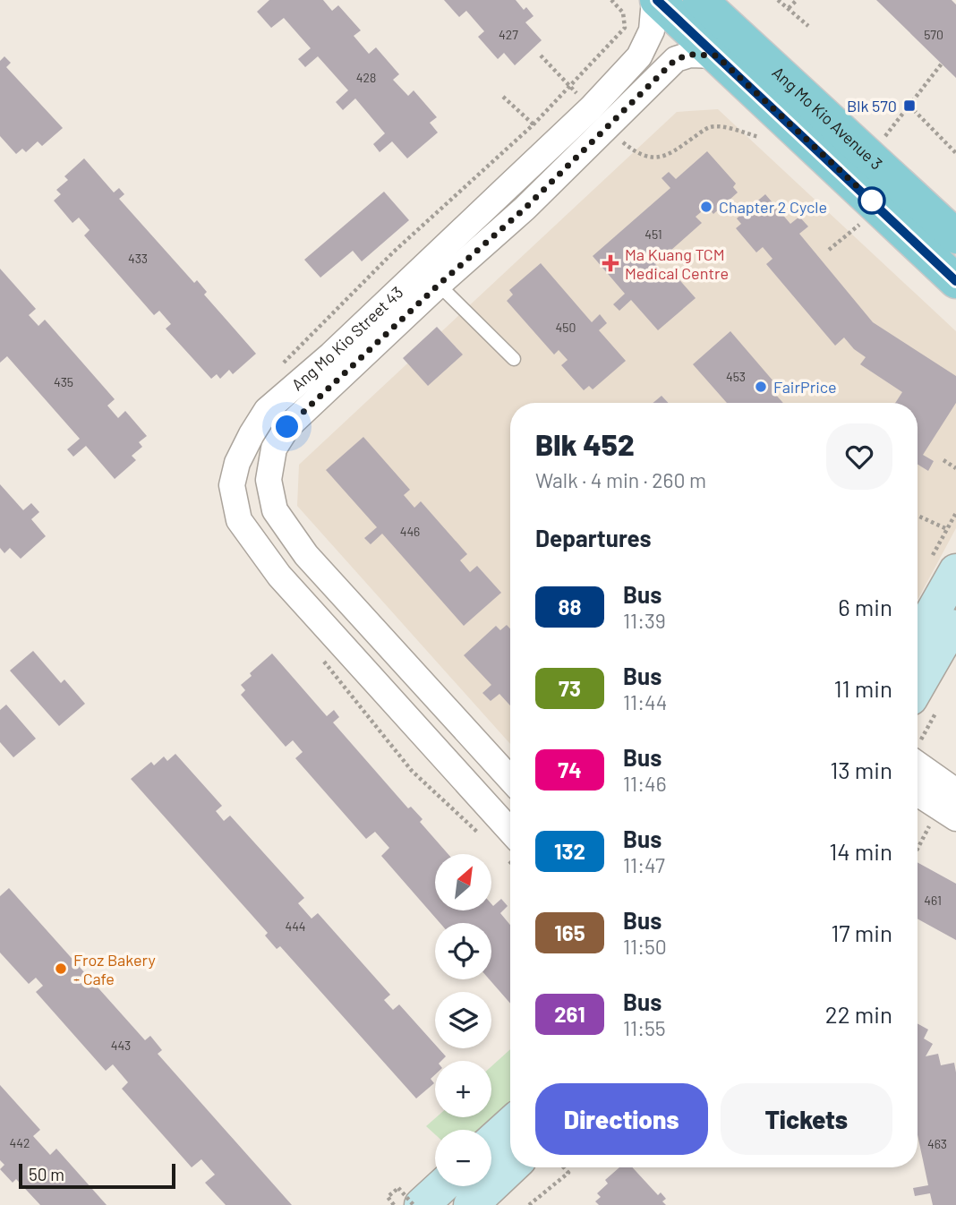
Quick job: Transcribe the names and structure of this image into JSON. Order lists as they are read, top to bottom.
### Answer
{
  "streets": {
    "main road": ["Ang Mo Kio Avenue 3"],
    "street": ["Ang Mo Kio Street 43"]
  },
  "crossings": [
    ["Ang Mo Kio Avenue 3", "Ang Mo Kio Street 43"]
  ],
  "places": {
    "transit": ["Blk 570"],
    "other": ["Chapter 2 Cycle", "FairPrice", "Froz Bakery - Cafe"],
    "health": ["Ma Kuang TCM Medical Centre"]
  },
  "lines": ["bus line 88"],
  "house_numbers": [
    "427",
    "570",
    "428",
    "451",
    "433",
    "450",
    "453",
    "435",
    "446",
    "461",
    "444",
    "443",
    "442",
    "463"
  ],
  "scale_bar": "50 m",
  "north": "top right",
  "page": {
    "heading": [
      ["Blk 452", "Walk · 4 min · 260 m"],
      "Departures"
    ],
    "list": [
      {
        "mark": "88",
        "name": "Bus",
        "note": "11:39",
        "value": "6 min"
      },
      {
        "mark": "73",
        "name": "Bus",
        "note": "11:44",
        "value": "11 min"
      },
      {
        "mark": "74",
        "name": "Bus",
        "note": "11:46",
        "value": "13 min"
      },
      {
        "mark": "132",
        "name": "Bus",
        "note": "11:47",
        "value": "14 min"
      },
      {
        "mark": "165",
        "name": "Bus",
        "note": "11:50",
        "value": "17 min"
      },
      {
        "mark": "261",
        "name": "Bus",
        "note": "11:55",
        "value": "22 min"
      }
    ],
    "map_buttons": ["+", "−"],
    "buttons": ["Directions", "Tickets"],
    "scale": "50 m"
  }
}
